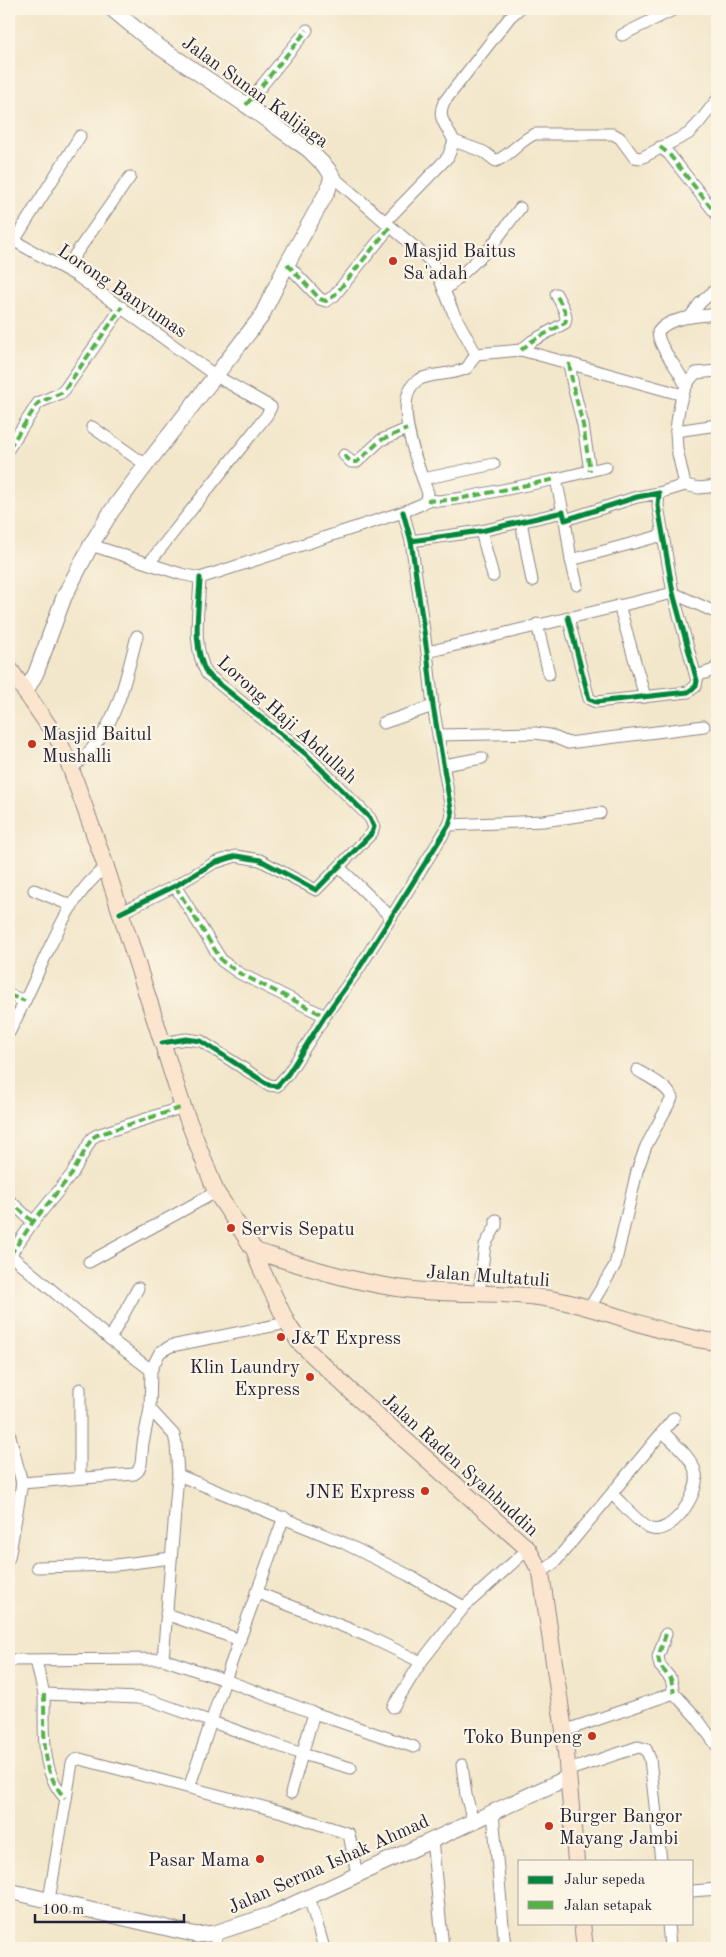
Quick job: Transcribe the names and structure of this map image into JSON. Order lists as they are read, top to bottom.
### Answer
{
  "streets": {
    "main road": ["Jalan Multatuli", "Jalan Raden Syahbuddin"],
    "street": [
      "Jalan Sunan Kalijaga",
      "Lorong Banyumas",
      "Lorong Haji Abdullah",
      "Jalan Serma Ishak Ahmad"
    ]
  },
  "crossings": [
    ["Jalan Multatuli", "Jalan Raden Syahbuddin"],
    ["Jalan Raden Syahbuddin", "Jalan Serma Ishak Ahmad"]
  ],
  "places": [
    "Masjid Baitus Sa'adah",
    "Masjid Baitul Mushalli",
    "Servis Sepatu",
    "J&T Express",
    "Klin Laundry Express",
    "JNE Express",
    "Toko Bunpeng",
    "Burger Bangor Mayang Jambi",
    "Pasar Mama"
  ],
  "legend": ["Jalur sepeda", "Jalan setapak"],
  "scale_bar": "100 m"
}
